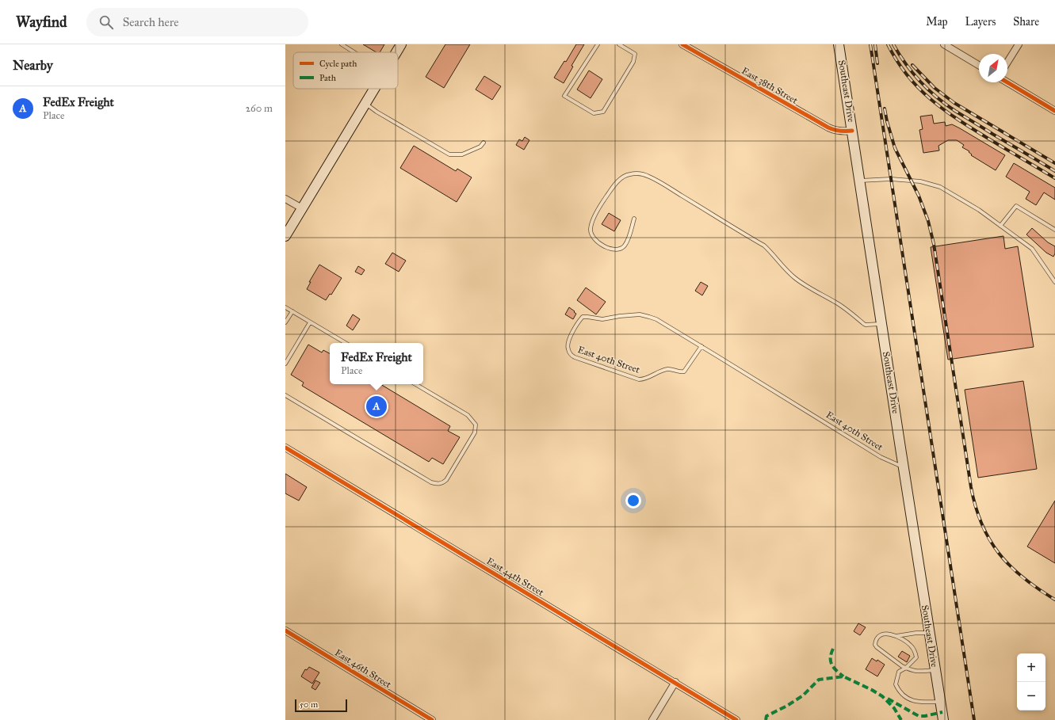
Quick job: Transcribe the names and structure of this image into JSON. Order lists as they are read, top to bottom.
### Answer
{
  "streets": {
    "main road": ["Southeast Drive"],
    "street": ["East 38th Street", "East 44th Street", "East 46th Street"],
    "lane": ["East 40th Street"]
  },
  "crossings": [
    ["East 38th Street", "Southeast Drive"],
    ["Southeast Drive", "East 40th Street"]
  ],
  "legend": ["Cycle path", "Path"],
  "scale_bar": "50 m",
  "north": "top right",
  "page": {
    "header": "Wayfind",
    "search": "Search here",
    "nav": ["Map", "Layers", "Share"],
    "heading": "Nearby",
    "list": [
      {
        "mark": "A",
        "name": "FedEx Freight",
        "note": "Place",
        "value": "260 m"
      }
    ],
    "popup": ["FedEx Freight", "Place"],
    "pins": "A",
    "map_buttons": ["+", "−"],
    "scale": "50 m"
  }
}
